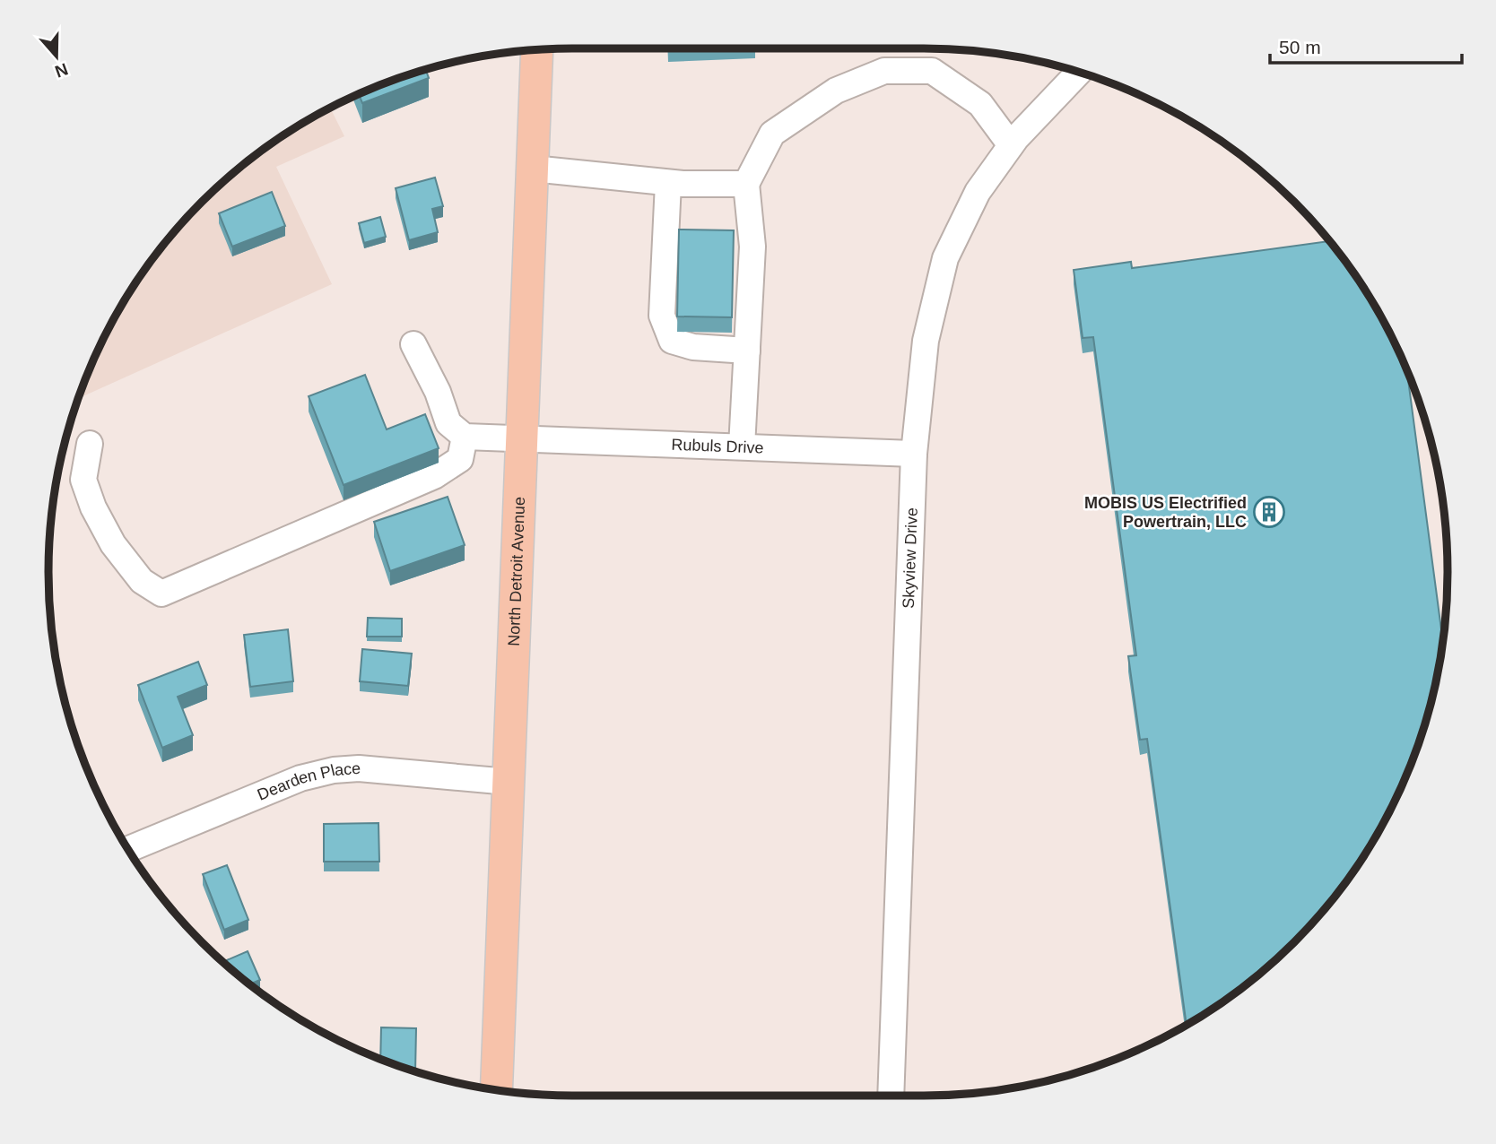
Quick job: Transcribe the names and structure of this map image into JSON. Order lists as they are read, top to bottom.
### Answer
{
  "streets": {
    "main road": ["North Detroit Avenue"],
    "street": ["Rubuls Drive", "Skyview Drive", "Dearden Place"]
  },
  "crossings": [
    ["Rubuls Drive", "Skyview Drive"],
    ["Rubuls Drive", "North Detroit Avenue"],
    ["North Detroit Avenue", "Dearden Place"]
  ],
  "places": {
    "building": ["MOBIS US Electrified Powertrain, LLC"]
  },
  "scale_bar": "50 m",
  "north": "bottom"
}
